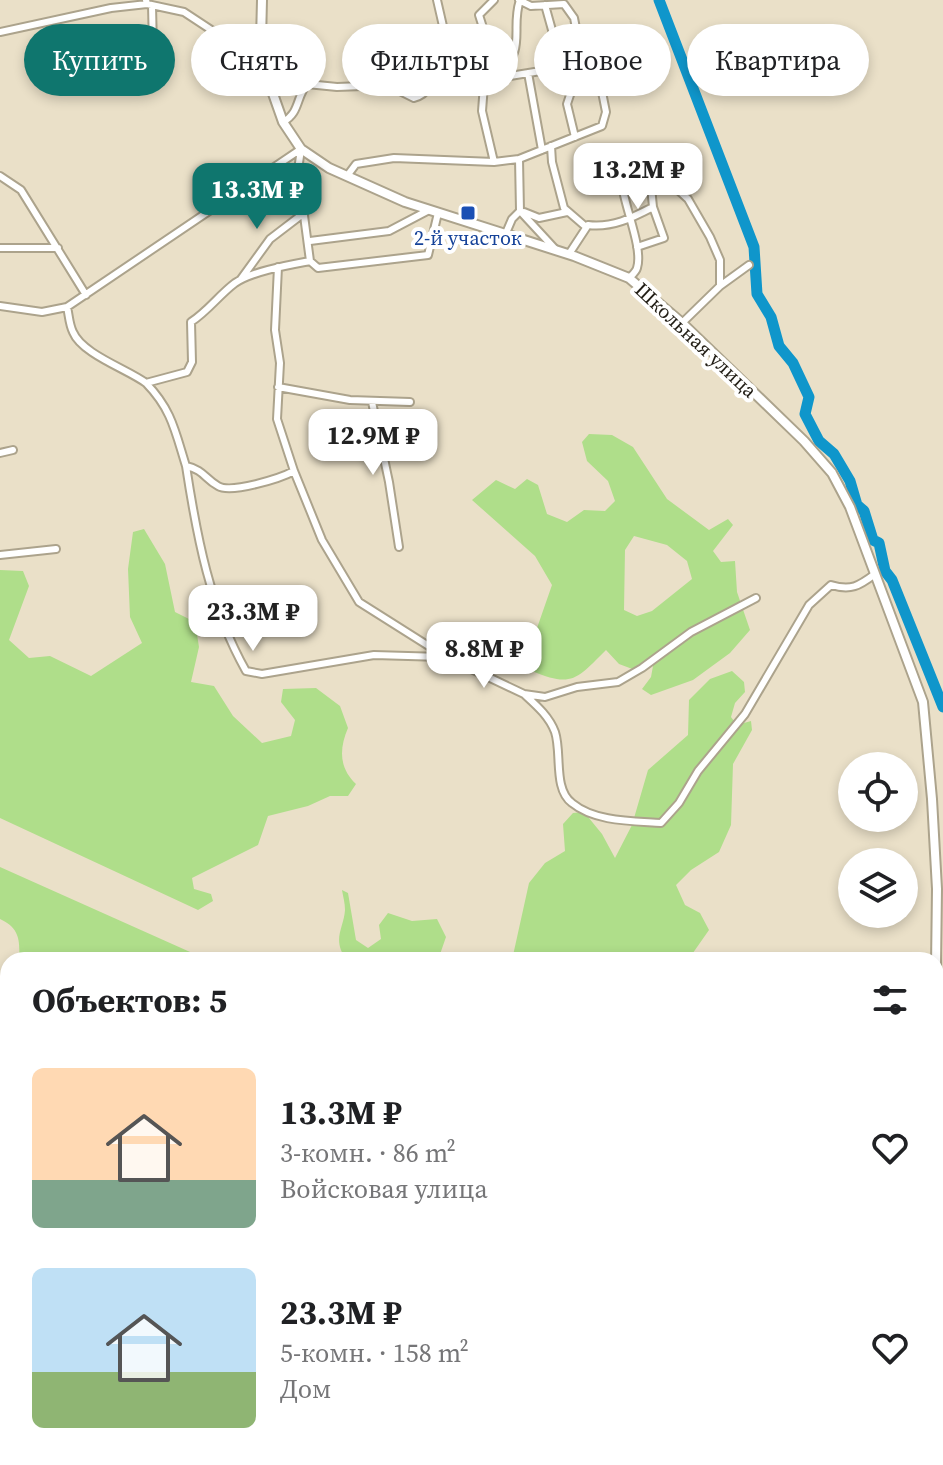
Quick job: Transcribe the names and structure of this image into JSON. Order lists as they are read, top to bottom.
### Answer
{
  "streets": {
    "street": ["Школьная улица"]
  },
  "places": {
    "transit": ["2-й участок"]
  },
  "page": {
    "chip": [
      "Купить",
      "Снять",
      "Фильтры",
      "Новое",
      "Квартира"
    ],
    "price": [
      "13.2M ₽",
      "13.3M ₽",
      "12.9M ₽",
      "23.3M ₽",
      "8.8M ₽"
    ],
    "heading": "Объектов: 5",
    "list": [
      {
        "name": "13.3M ₽",
        "note": "3-комн. · 86 m² · Войсковая улица"
      },
      {
        "name": "23.3M ₽",
        "note": "5-комн. · 158 m² · Дом"
      }
    ]
  }
}
